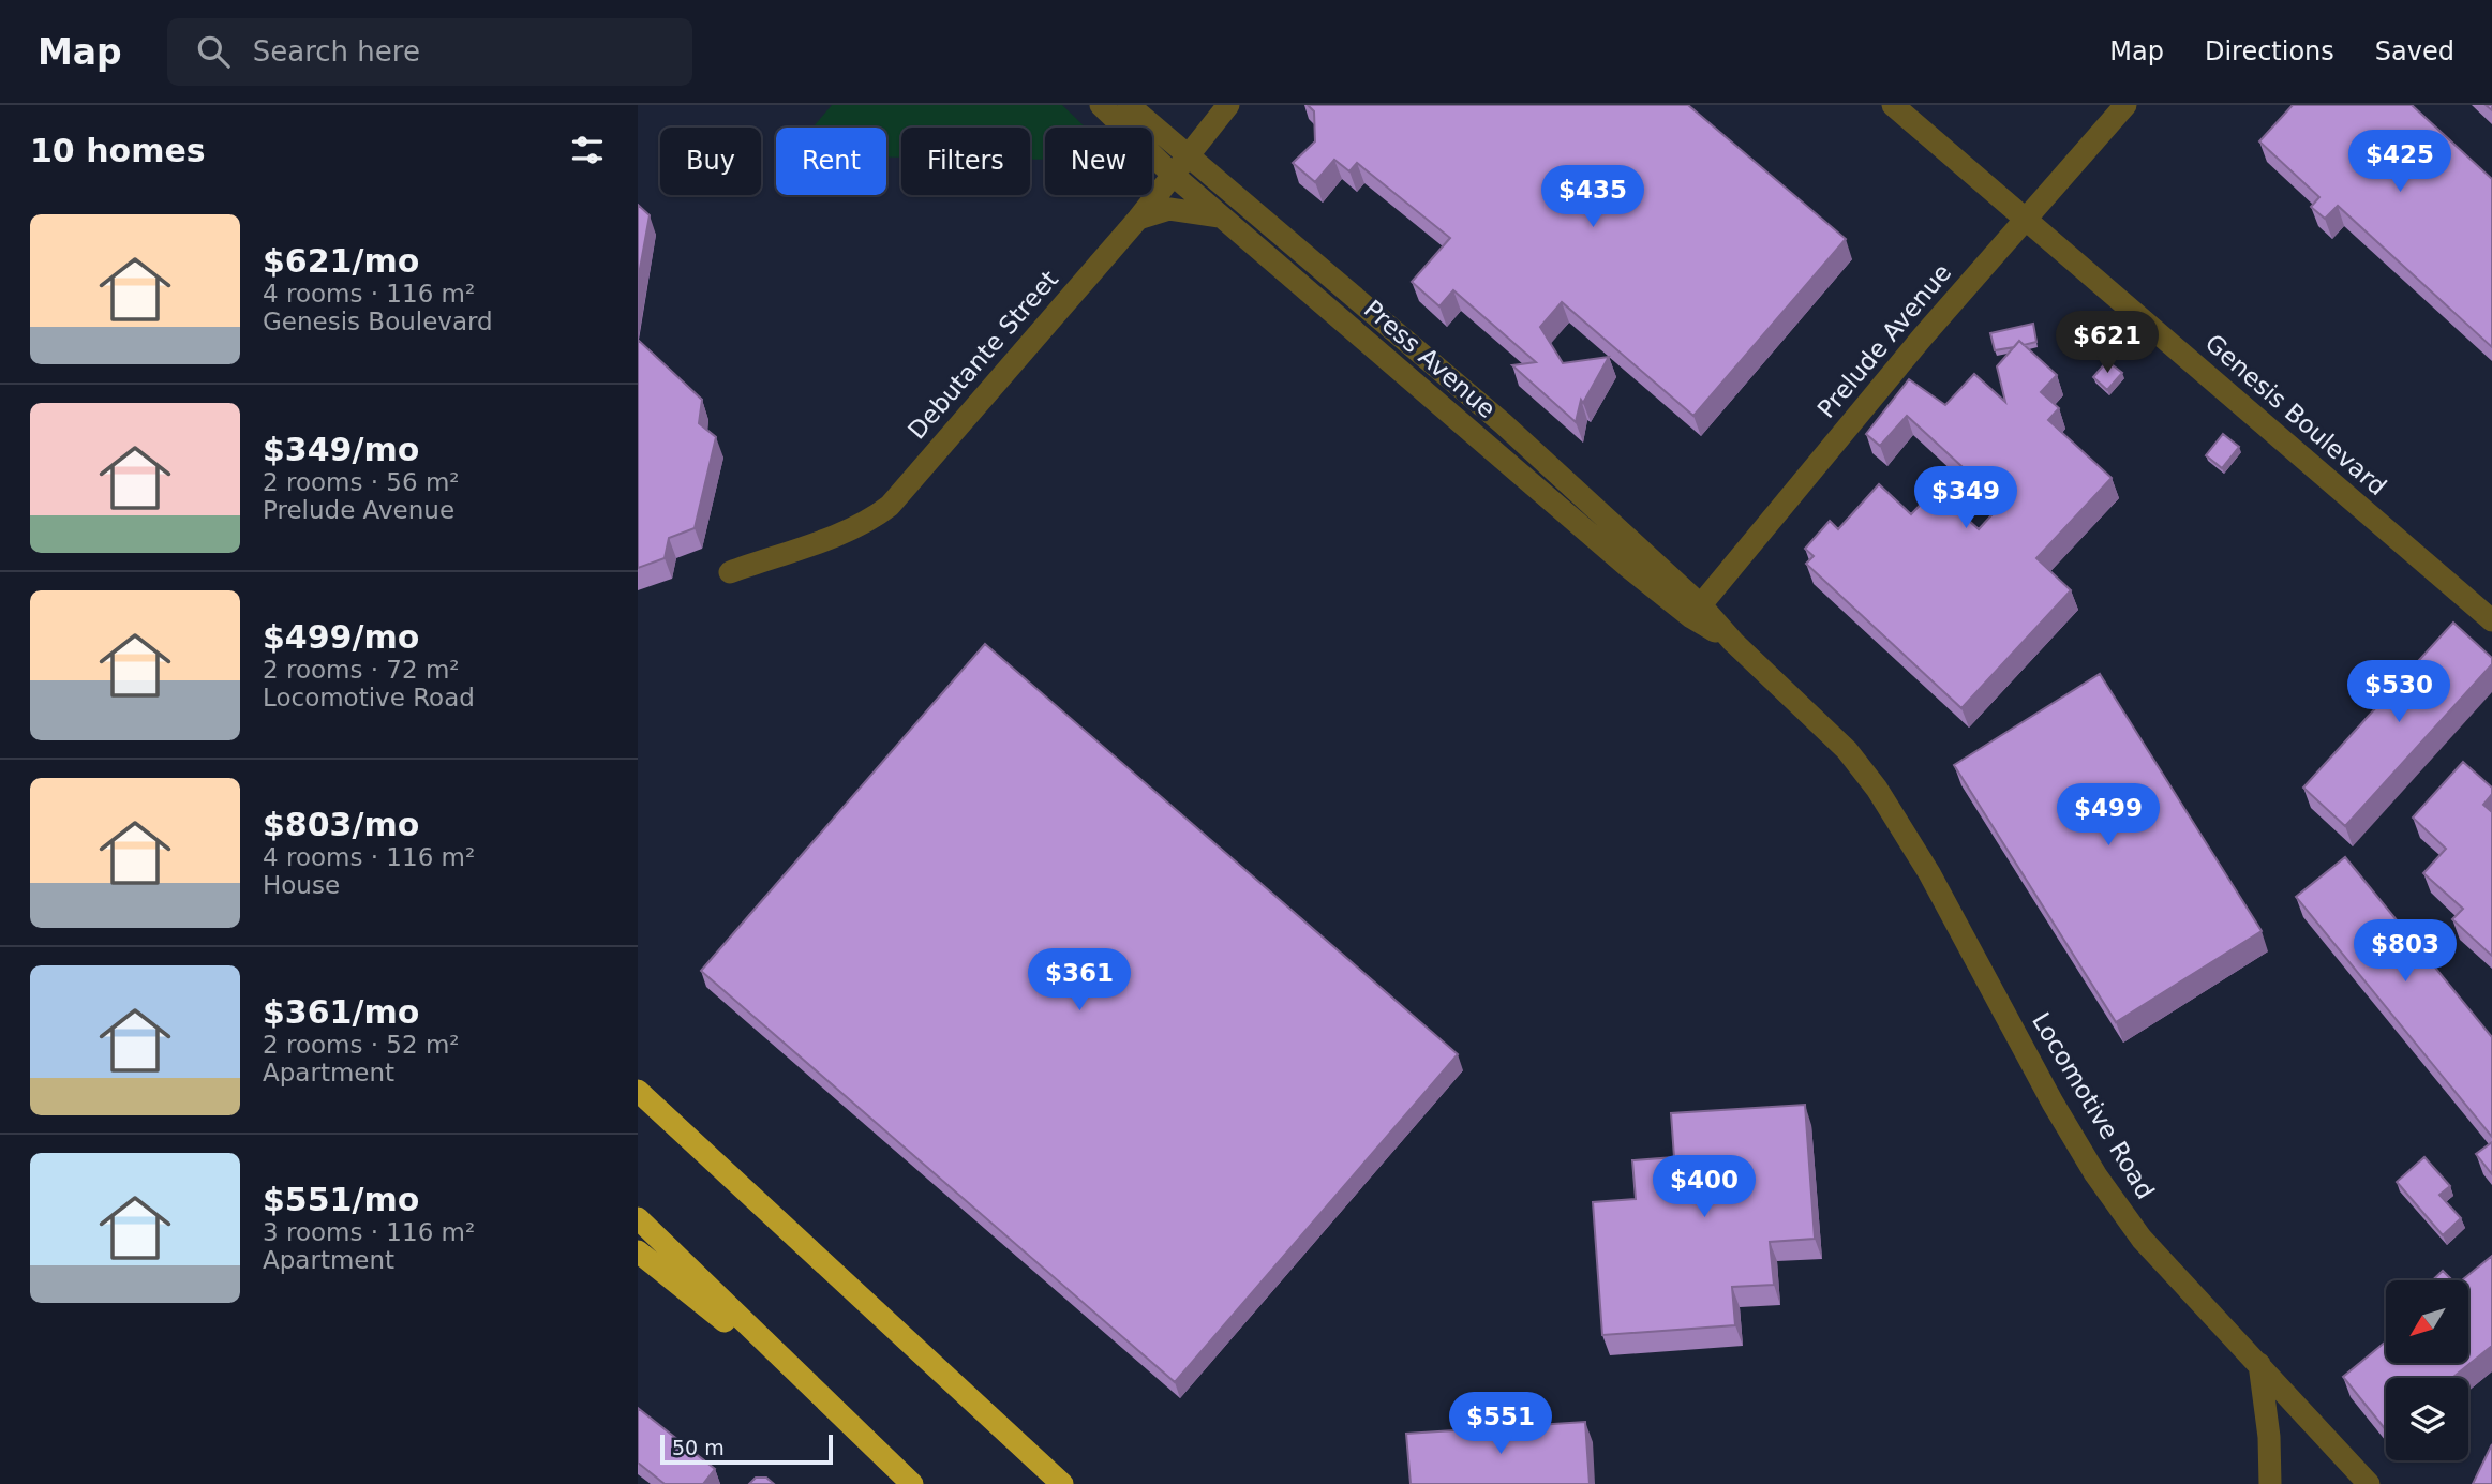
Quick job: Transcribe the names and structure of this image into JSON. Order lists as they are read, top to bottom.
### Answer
{
  "streets": {
    "street": [
      "Prelude Avenue",
      "Debutante Street",
      "Press Avenue",
      "Genesis Boulevard",
      "Locomotive Road"
    ]
  },
  "crossings": [
    ["Prelude Avenue", "Press Avenue"],
    ["Prelude Avenue", "Genesis Boulevard"],
    ["Debutante Street", "Press Avenue"],
    ["Press Avenue", "Locomotive Road"]
  ],
  "scale_bar": "50 m",
  "north": "bottom left",
  "page": {
    "header": "Map",
    "search": "Search here",
    "nav": ["Map", "Directions", "Saved"],
    "heading": "10 homes",
    "chip": [
      "Buy",
      "Rent",
      "Filters",
      "New"
    ],
    "price": [
      "$425",
      "$435",
      "$621",
      "$349",
      "$530",
      "$499",
      "$803",
      "$361",
      "$400",
      "$551"
    ],
    "list": [
      {
        "name": "$621/mo",
        "note": "4 rooms · 116 m² · Genesis Boulevard"
      },
      {
        "name": "$349/mo",
        "note": "2 rooms · 56 m² · Prelude Avenue"
      },
      {
        "name": "$499/mo",
        "note": "2 rooms · 72 m² · Locomotive Road"
      },
      {
        "name": "$803/mo",
        "note": "4 rooms · 116 m² · House"
      },
      {
        "name": "$361/mo",
        "note": "2 rooms · 52 m² · Apartment"
      },
      {
        "name": "$551/mo",
        "note": "3 rooms · 116 m² · Apartment"
      }
    ],
    "scale": "50 m"
  }
}
